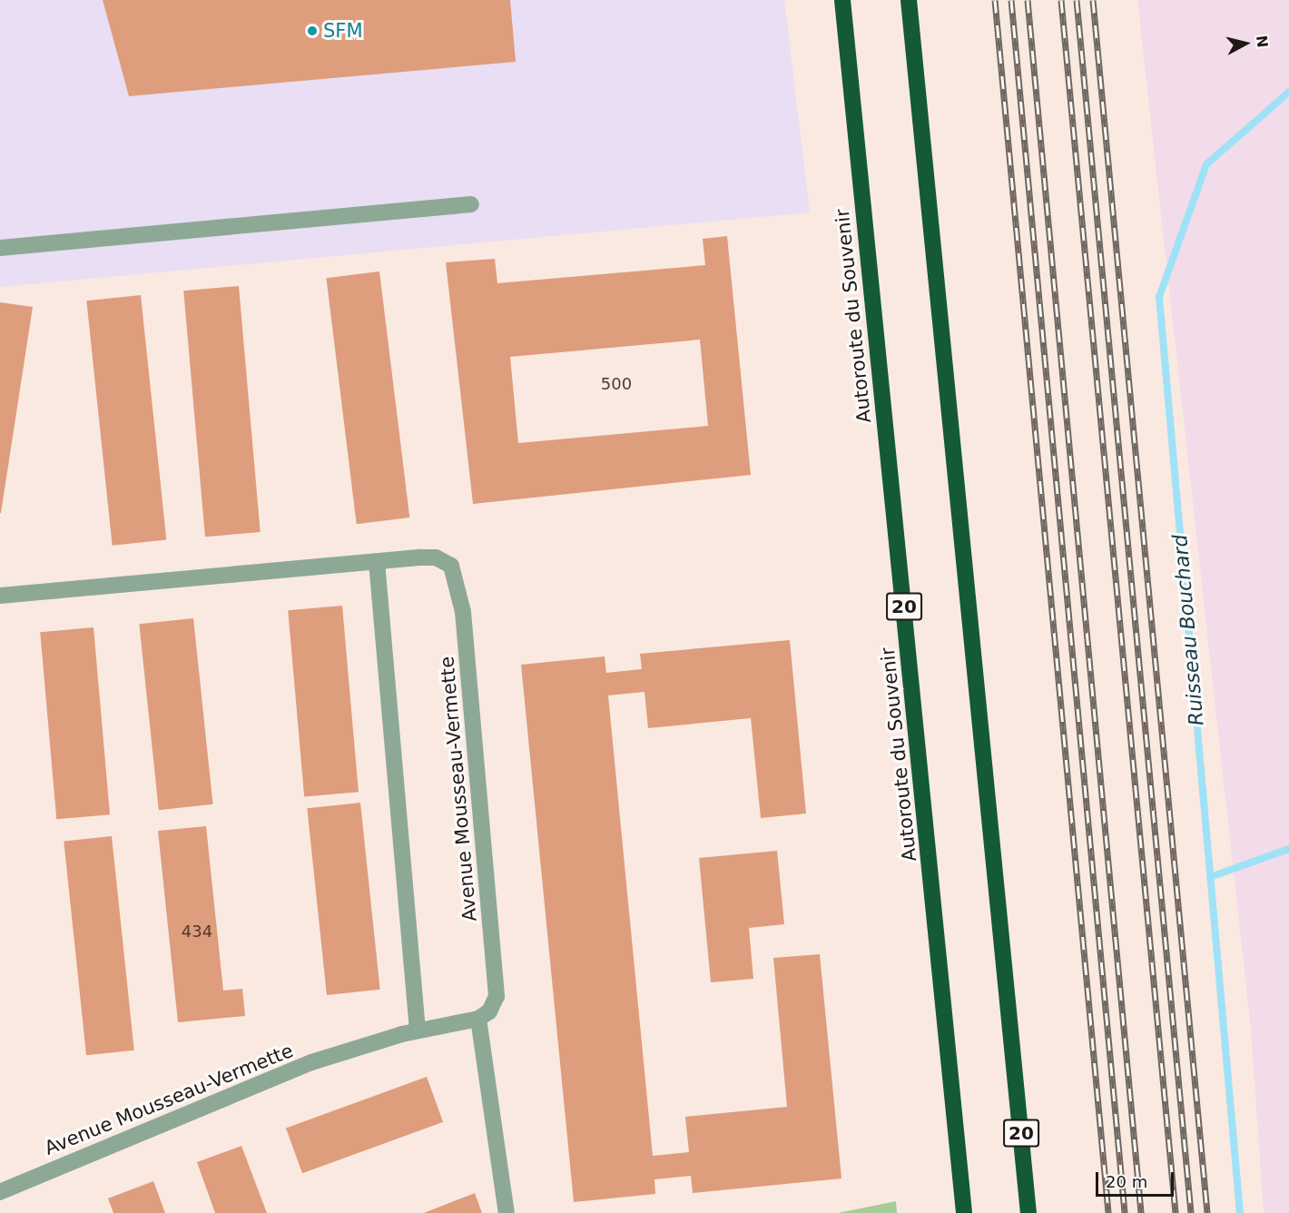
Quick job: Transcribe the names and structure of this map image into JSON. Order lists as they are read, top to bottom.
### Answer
{
  "streets": {
    "highway": ["Autoroute du Souvenir", "20"],
    "street": ["Avenue Mousseau-Vermette"]
  },
  "water": ["Ruisseau Bouchard"],
  "places": ["SFM"],
  "house_numbers": ["500", "434"],
  "scale_bar": "20 m",
  "north": "right"
}
